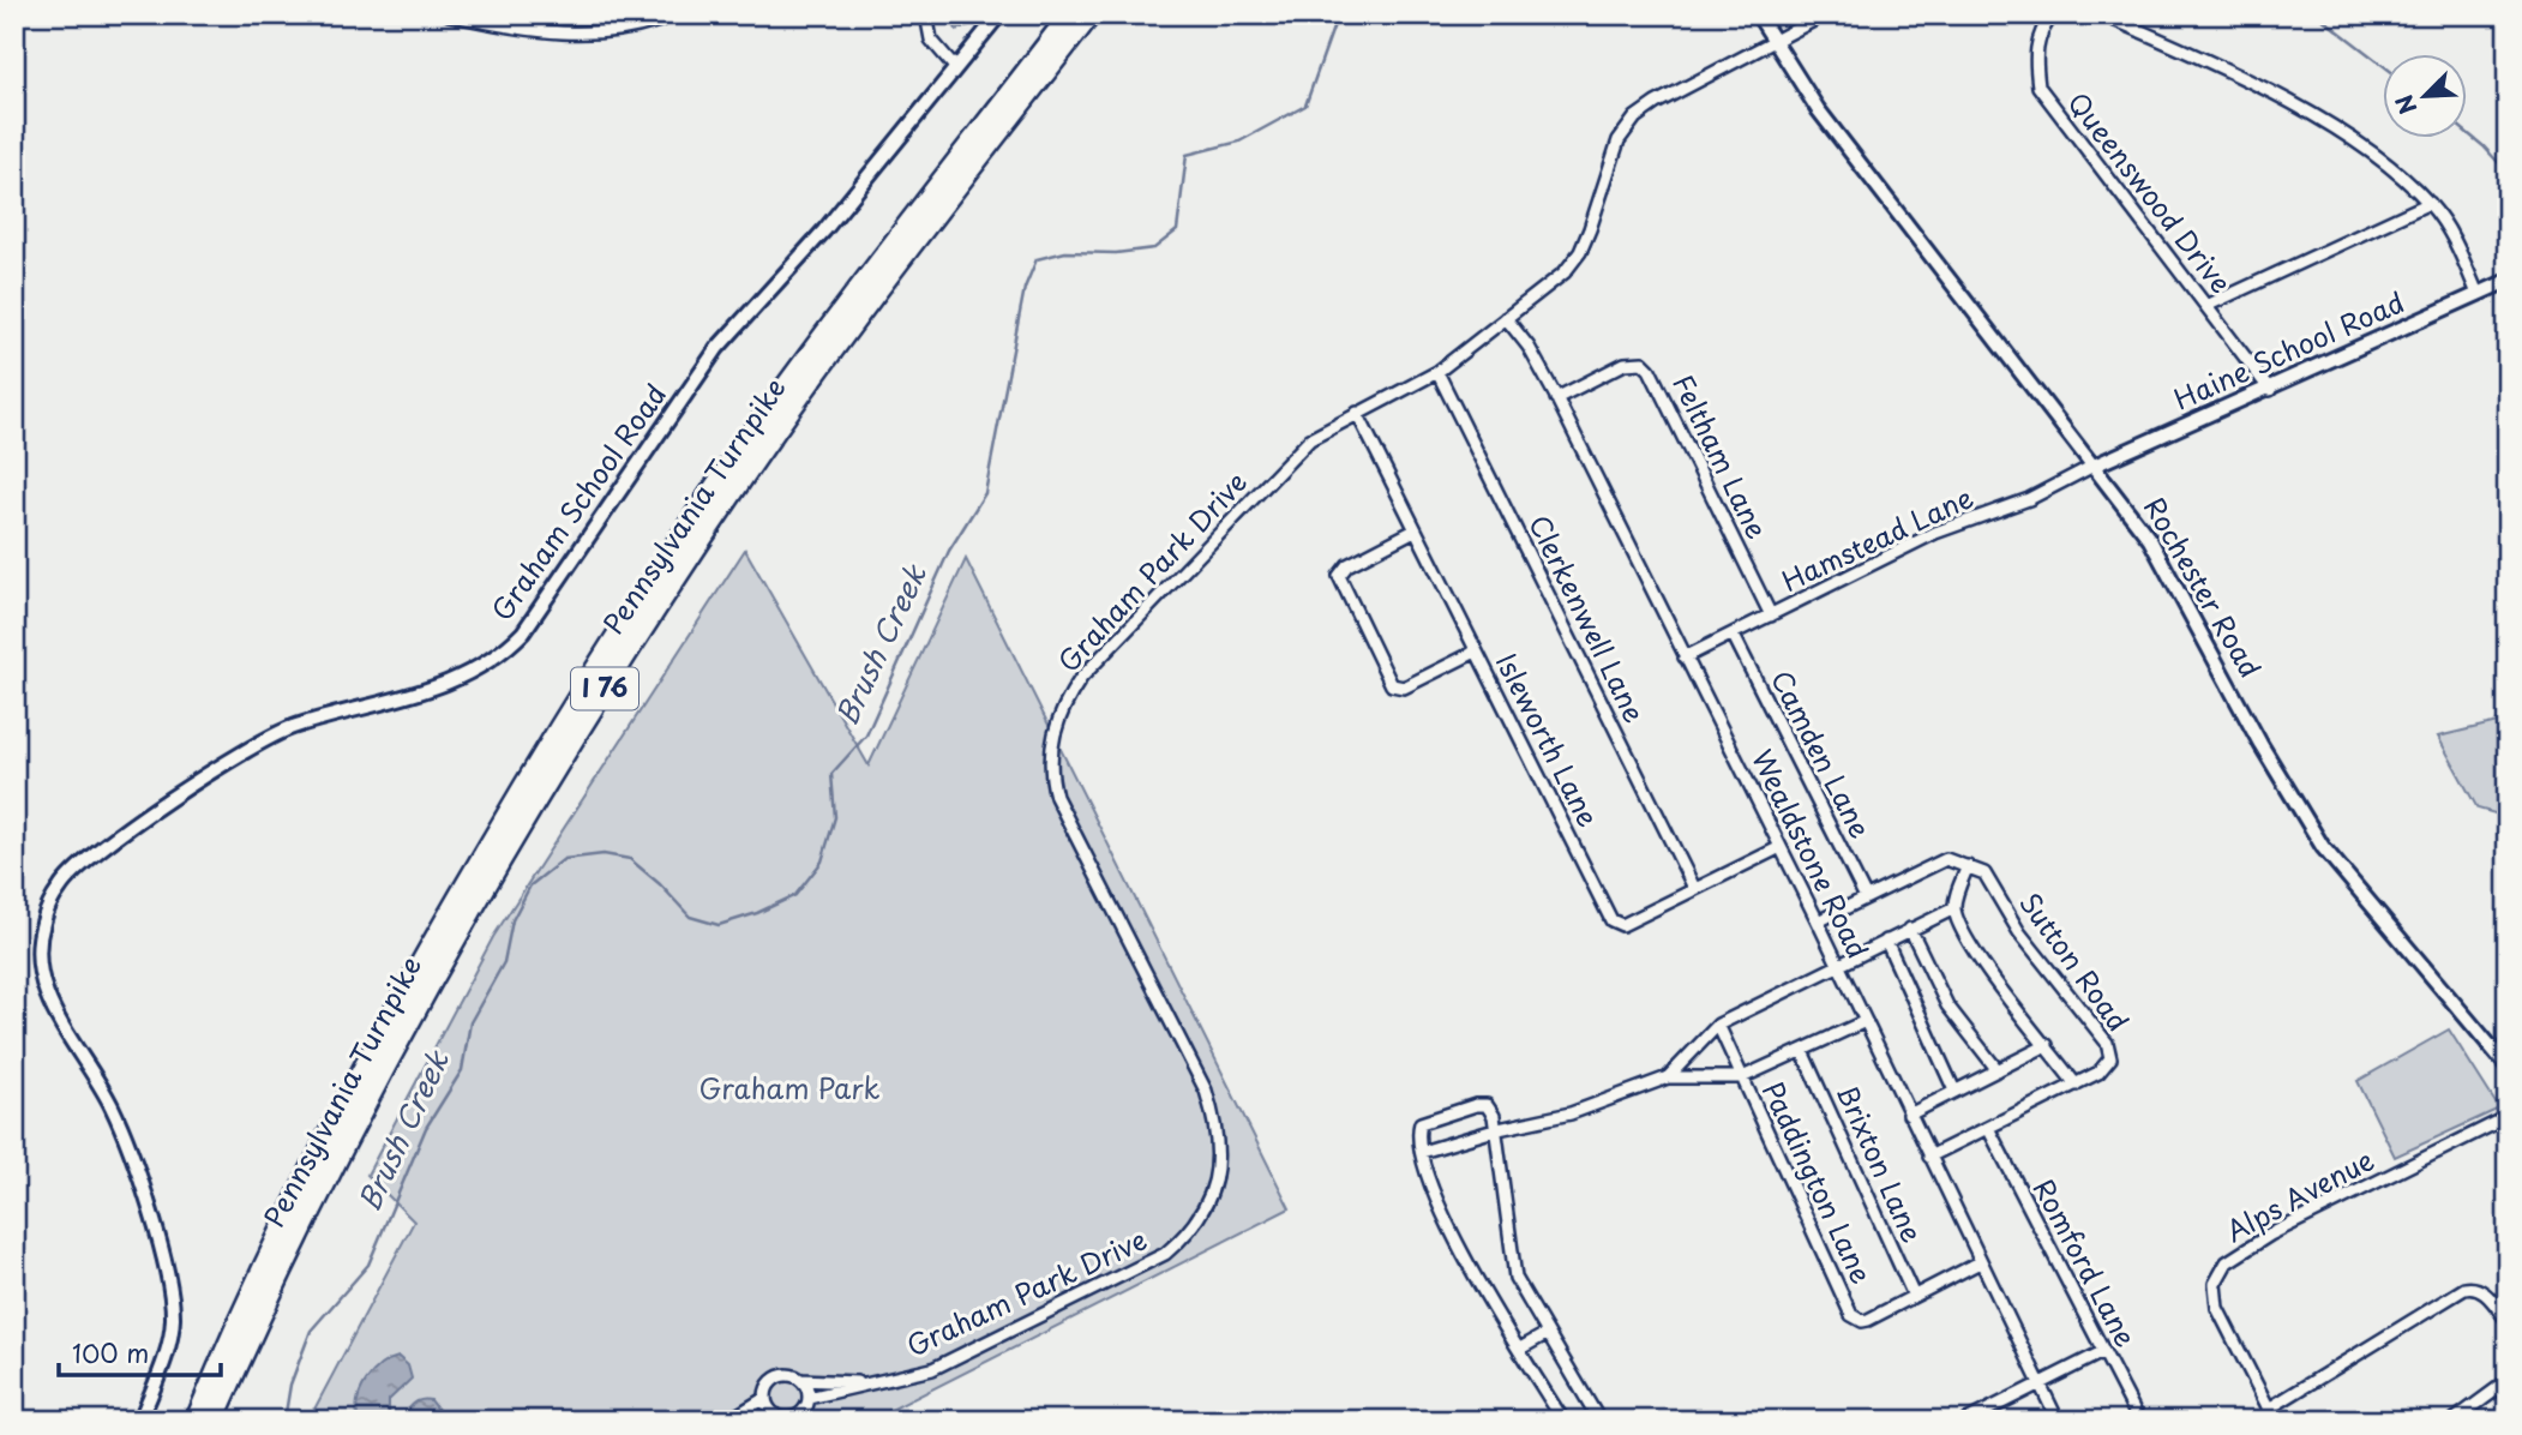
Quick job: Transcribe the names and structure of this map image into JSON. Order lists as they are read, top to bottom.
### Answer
{
  "streets": {
    "highway": ["Pennsylvania Turnpike", "I 76"],
    "street": [
      "Queenswood Drive",
      "Haine School Road",
      "Feltham Lane",
      "Graham School Road",
      "Hamstead Lane",
      "Graham Park Drive",
      "Rochester Road",
      "Clerkenwell Lane",
      "Isleworth Lane",
      "Camden Lane",
      "Wealdstone Road",
      "Sutton Road",
      "Brixton Lane",
      "Paddington Lane",
      "Alps Avenue",
      "Romford Lane"
    ]
  },
  "crossings": [
    ["Queenswood Drive", "Haine School Road"],
    ["Haine School Road", "Hamstead Lane"],
    ["Haine School Road", "Rochester Road"],
    ["Feltham Lane", "Hamstead Lane"],
    ["Feltham Lane", "Wealdstone Road"],
    ["Hamstead Lane", "Rochester Road"],
    ["Hamstead Lane", "Camden Lane"],
    ["Hamstead Lane", "Wealdstone Road"],
    ["Graham Park Drive", "Rochester Road"],
    ["Graham Park Drive", "Clerkenwell Lane"],
    ["Graham Park Drive", "Isleworth Lane"],
    ["Graham Park Drive", "Wealdstone Road"],
    ["Clerkenwell Lane", "Isleworth Lane"],
    ["Isleworth Lane", "Wealdstone Road"],
    ["Wealdstone Road", "Sutton Road"],
    ["Wealdstone Road", "Paddington Lane"],
    ["Sutton Road", "Romford Lane"],
    ["Brixton Lane", "Paddington Lane"]
  ],
  "water": ["Brush Creek"],
  "parks": ["Graham Park"],
  "scale_bar": "100 m",
  "north": "bottom left"
}
